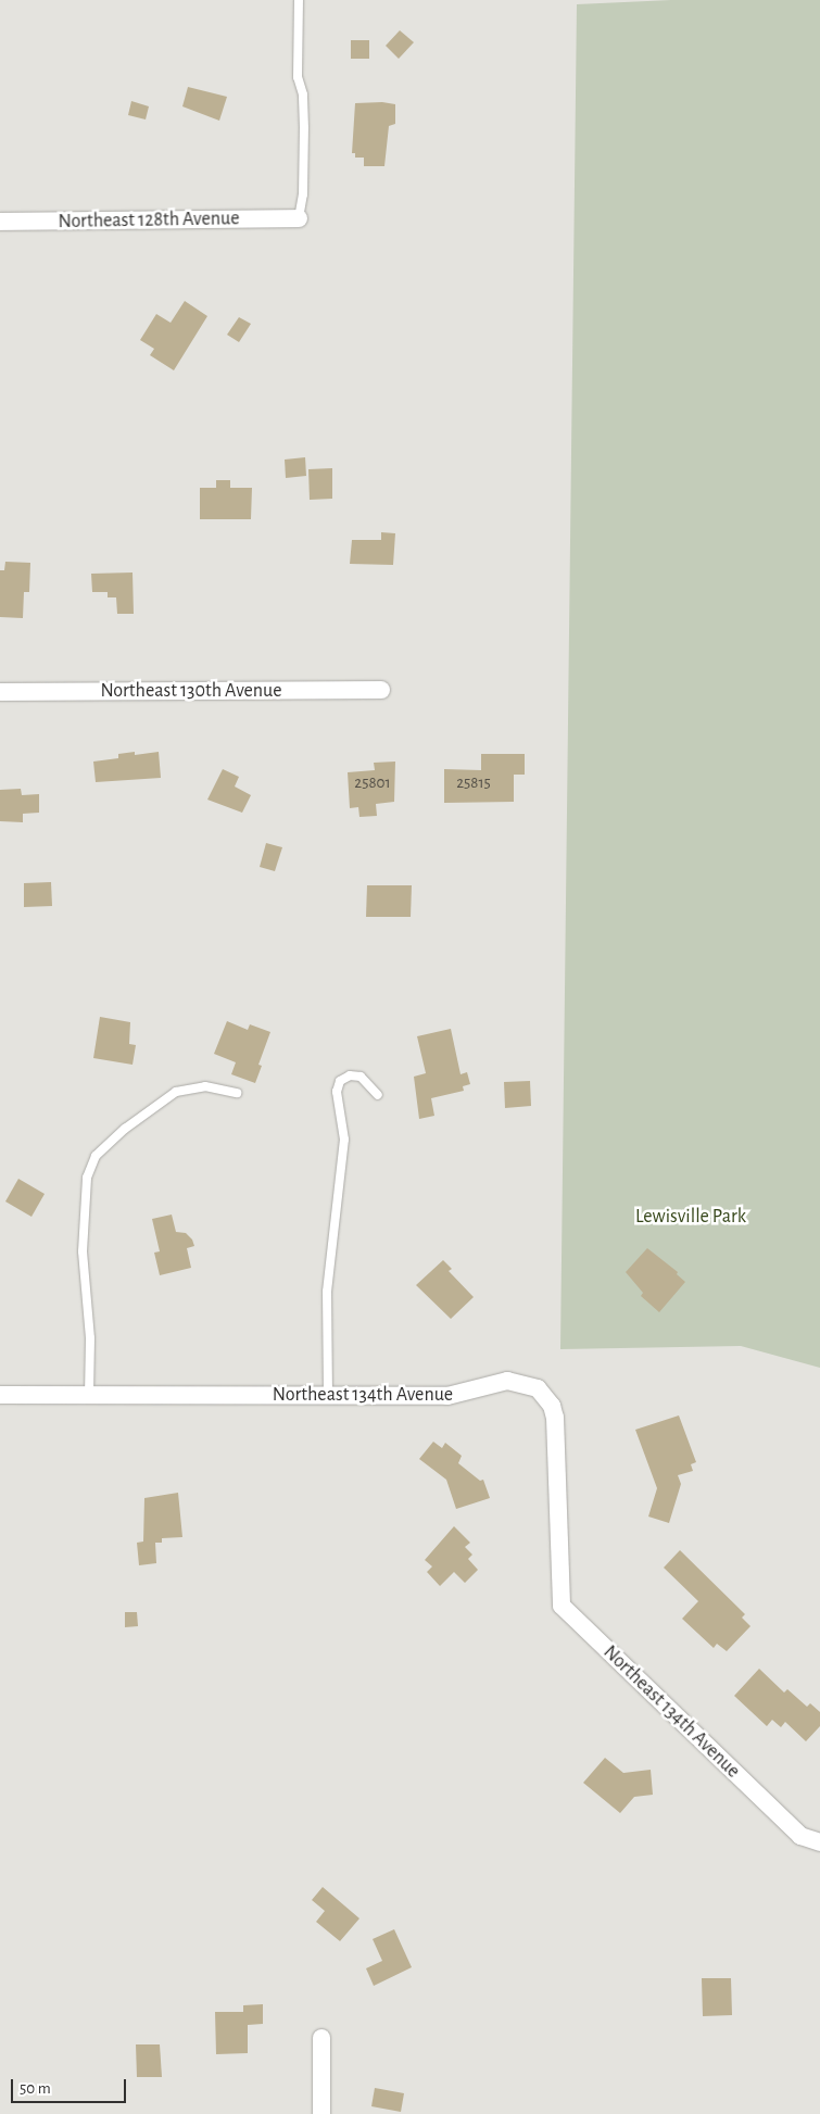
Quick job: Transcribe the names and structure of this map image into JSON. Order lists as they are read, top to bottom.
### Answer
{
  "streets": {
    "street": ["Northeast 128th Avenue", "Northeast 130th Avenue", "Northeast 134th Avenue"]
  },
  "parks": ["Lewisville Park"],
  "house_numbers": ["25801", "25815"],
  "scale_bar": "50 m"
}
